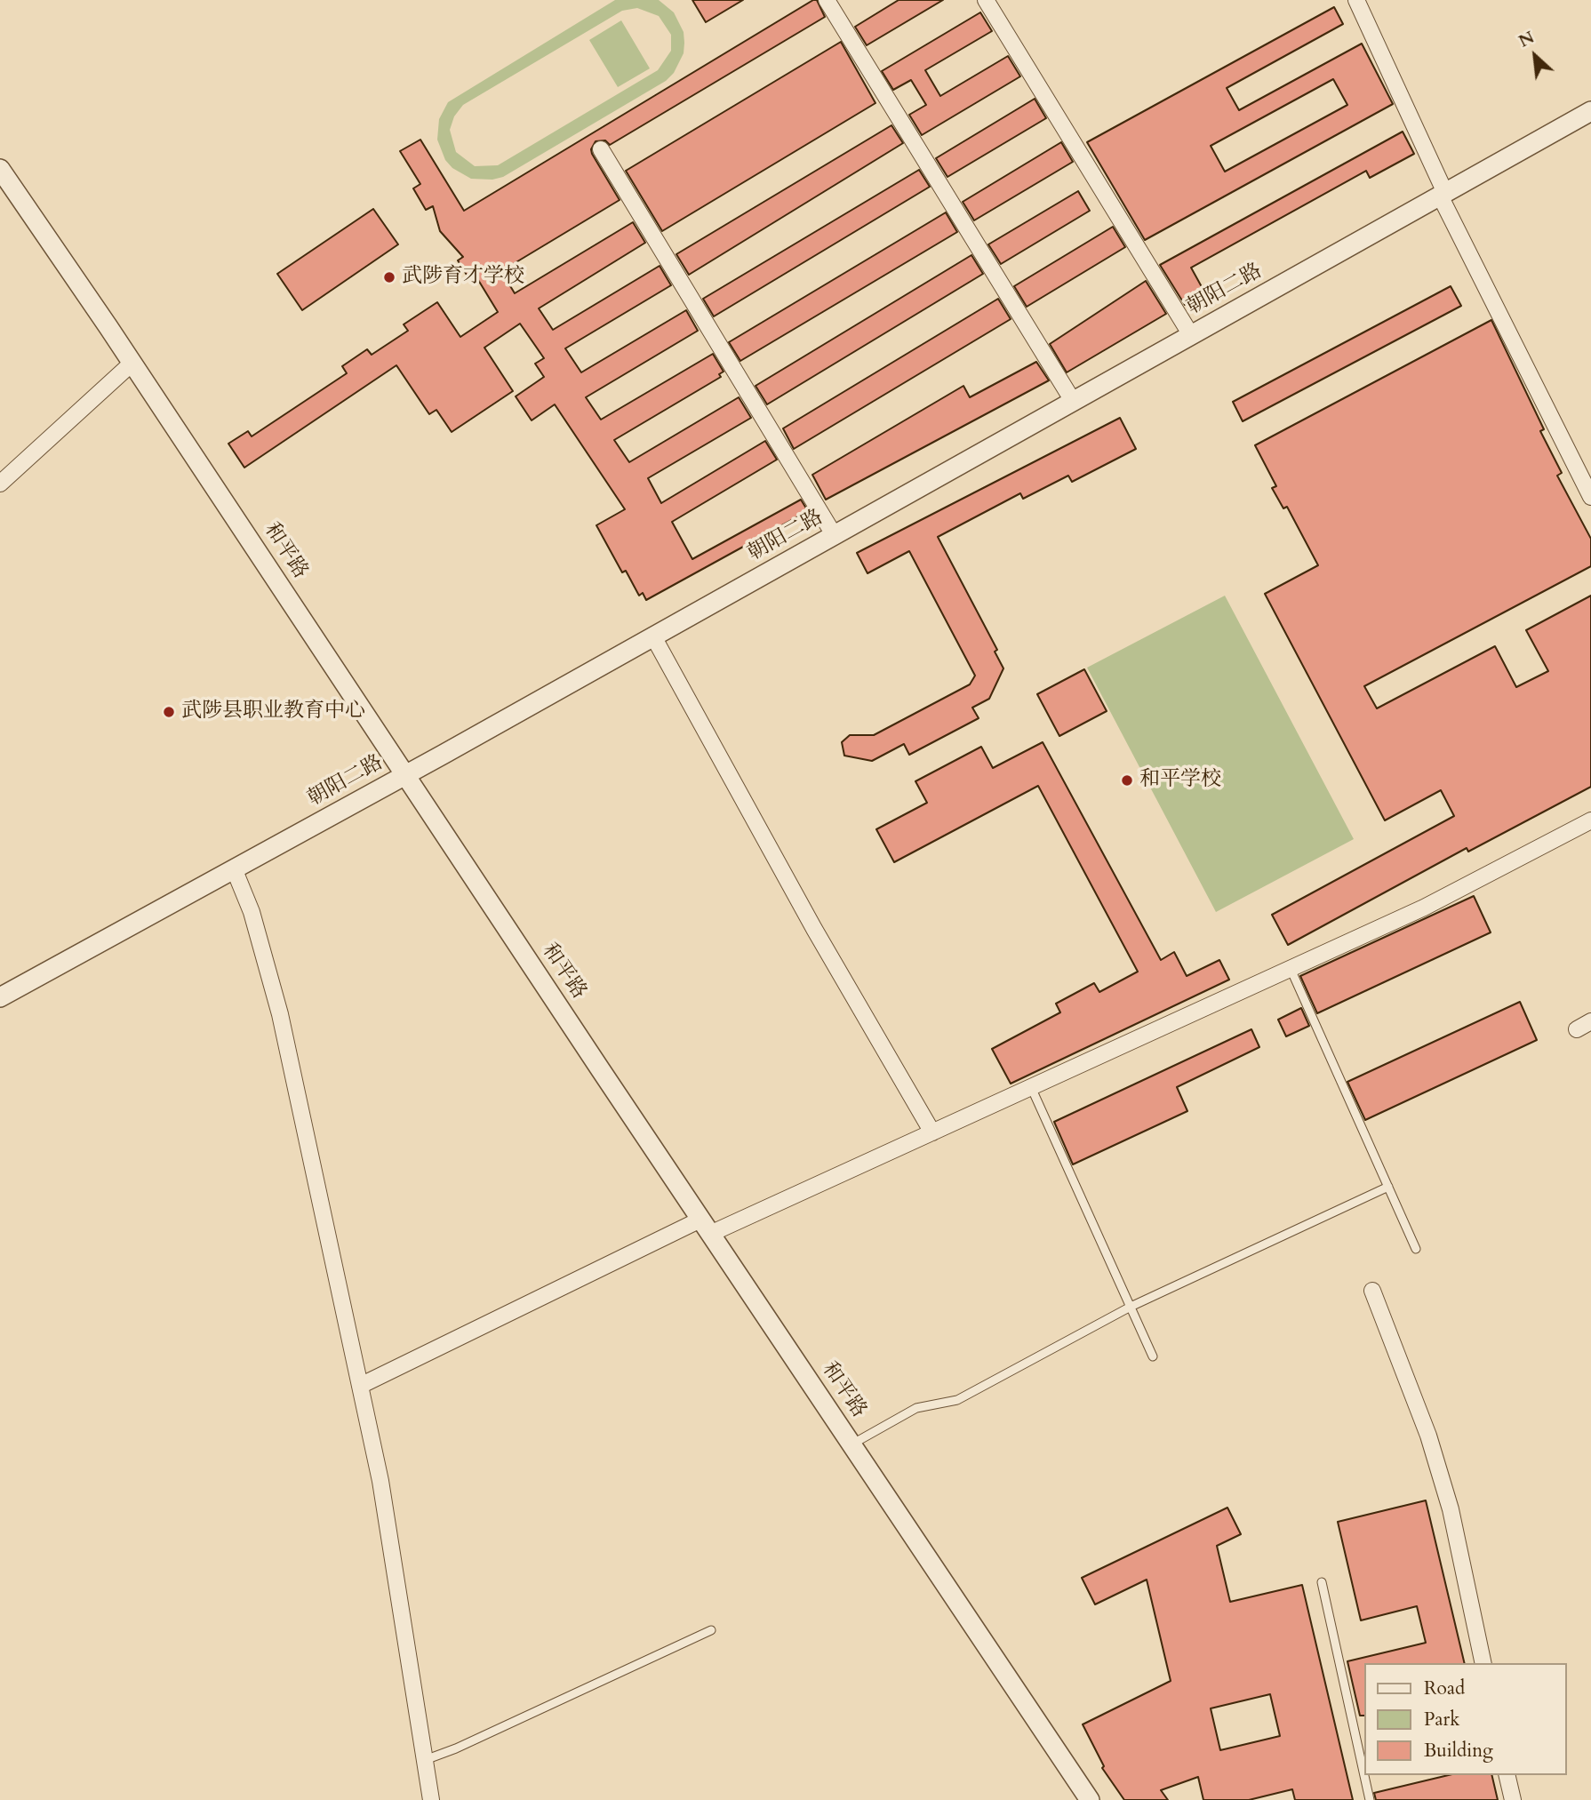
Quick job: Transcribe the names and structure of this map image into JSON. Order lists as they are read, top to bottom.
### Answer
{
  "streets": {
    "street": ["朝阳二路", "和平路"]
  },
  "crossings": [
    ["朝阳二路", "和平路"]
  ],
  "places": ["武陟育才学校", "武陟县职业教育中心", "和平学校"],
  "legend": ["Road", "Park", "Building"],
  "north": "top left"
}
